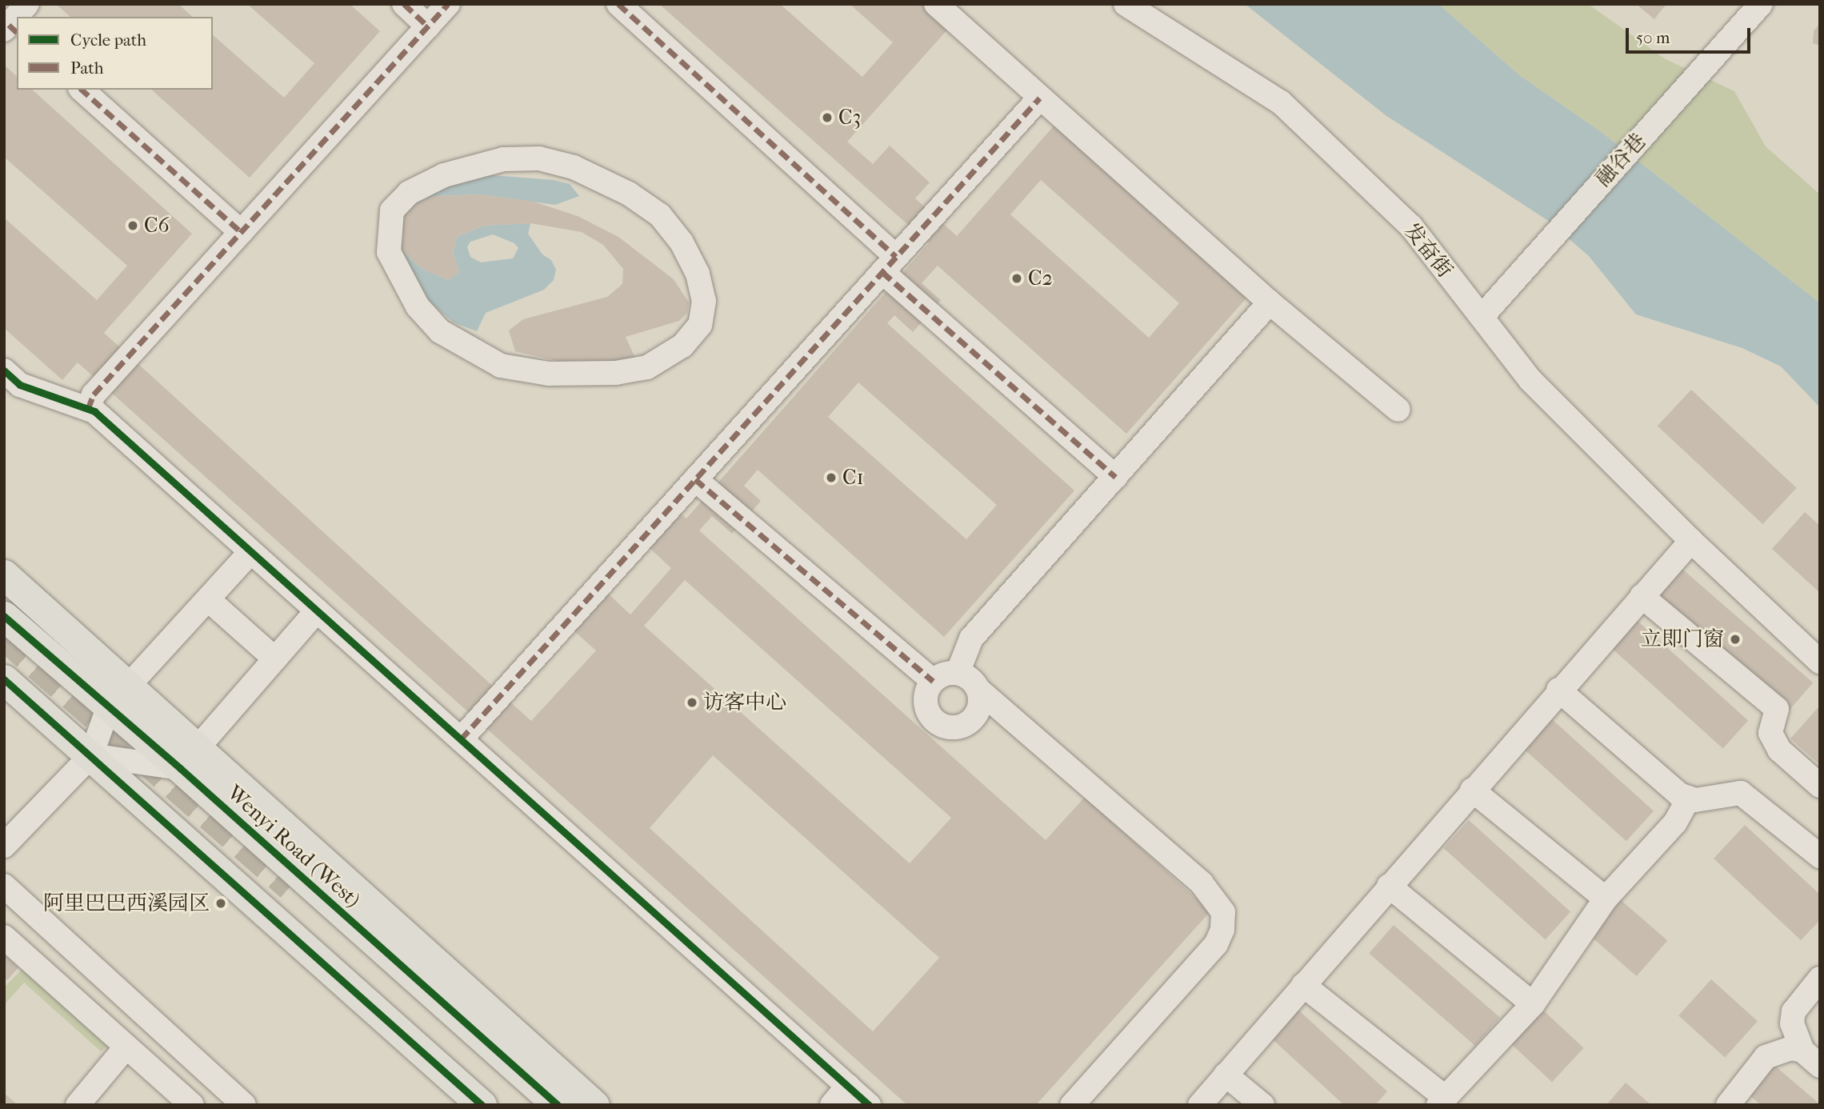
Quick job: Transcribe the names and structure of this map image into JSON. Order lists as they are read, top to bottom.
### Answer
{
  "streets": {
    "main road": ["Wenyi Road (West)"],
    "street": ["融谷巷", "发奋街"]
  },
  "crossings": [
    ["融谷巷", "发奋街"]
  ],
  "places": [
    "C3",
    "C6",
    "C2",
    "C1",
    "立即门窗",
    "访客中心",
    "阿里巴巴西溪园区"
  ],
  "legend": ["Cycle path", "Path"],
  "scale_bar": "50 m"
}
